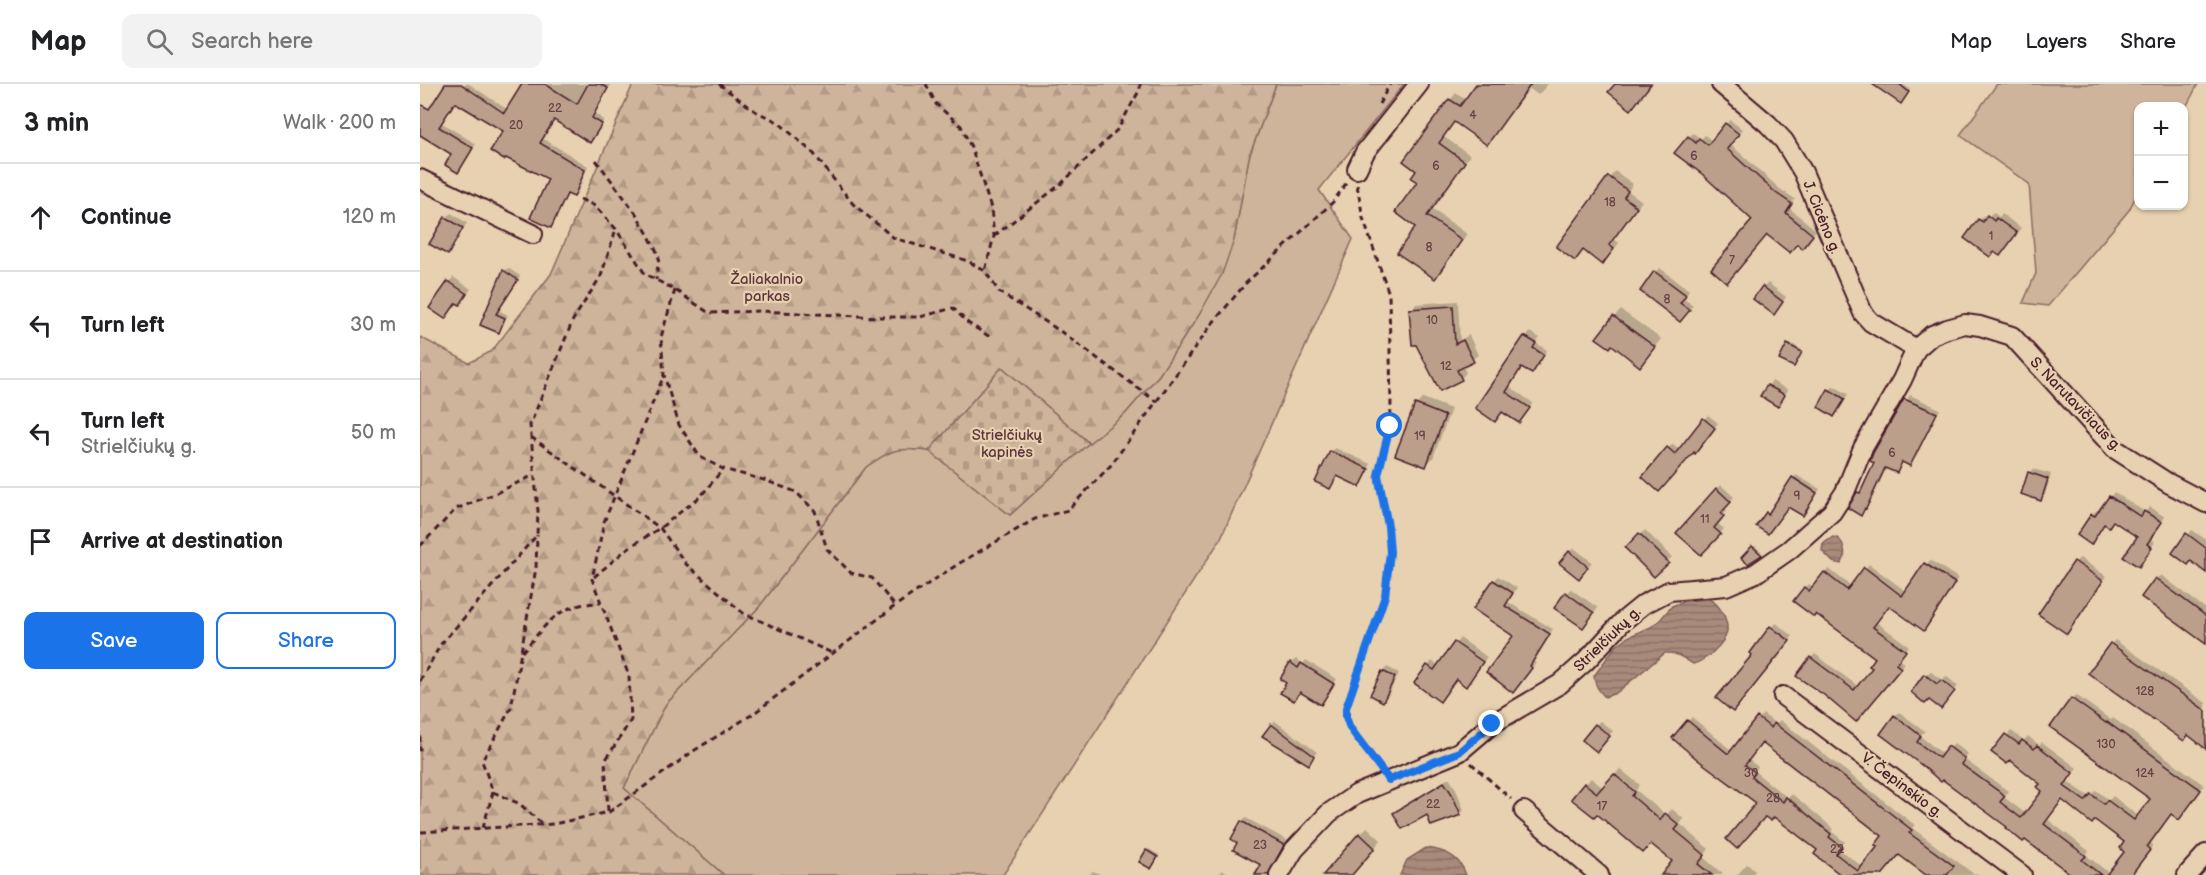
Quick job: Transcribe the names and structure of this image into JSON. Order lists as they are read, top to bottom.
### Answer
{
  "streets": {
    "street": [
      "J. Cicėno g.",
      "S. Narutavičiaus g.",
      "Strielčiukų g.",
      "V. Čepinskio g."
    ]
  },
  "crossings": [
    ["J. Cicėno g.", "S. Narutavičiaus g."],
    ["J. Cicėno g.", "Strielčiukų g."],
    ["S. Narutavičiaus g.", "Strielčiukų g."]
  ],
  "parks": ["Žaliakalnio parkas", "Strielčiukų kapinės"],
  "house_numbers": [
    "22",
    "4",
    "20",
    "6",
    "6",
    "18",
    "1",
    "8",
    "7",
    "8",
    "10",
    "12",
    "19",
    "6",
    "9",
    "11",
    "128",
    "130",
    "30",
    "124",
    "28",
    "22",
    "17",
    "23",
    "22"
  ],
  "page": {
    "header": "Map",
    "search": "Search here",
    "nav": ["Map", "Layers", "Share"],
    "heading": ["3 min", "Walk · 200 m"],
    "map_buttons": ["+", "−"],
    "list": [
      ["Continue", "120 m"],
      ["Turn left", "30 m"],
      ["Turn left", "Strielčiukų g.", "50 m"],
      "Arrive at destination"
    ],
    "buttons": ["Save", "Share"]
  }
}
